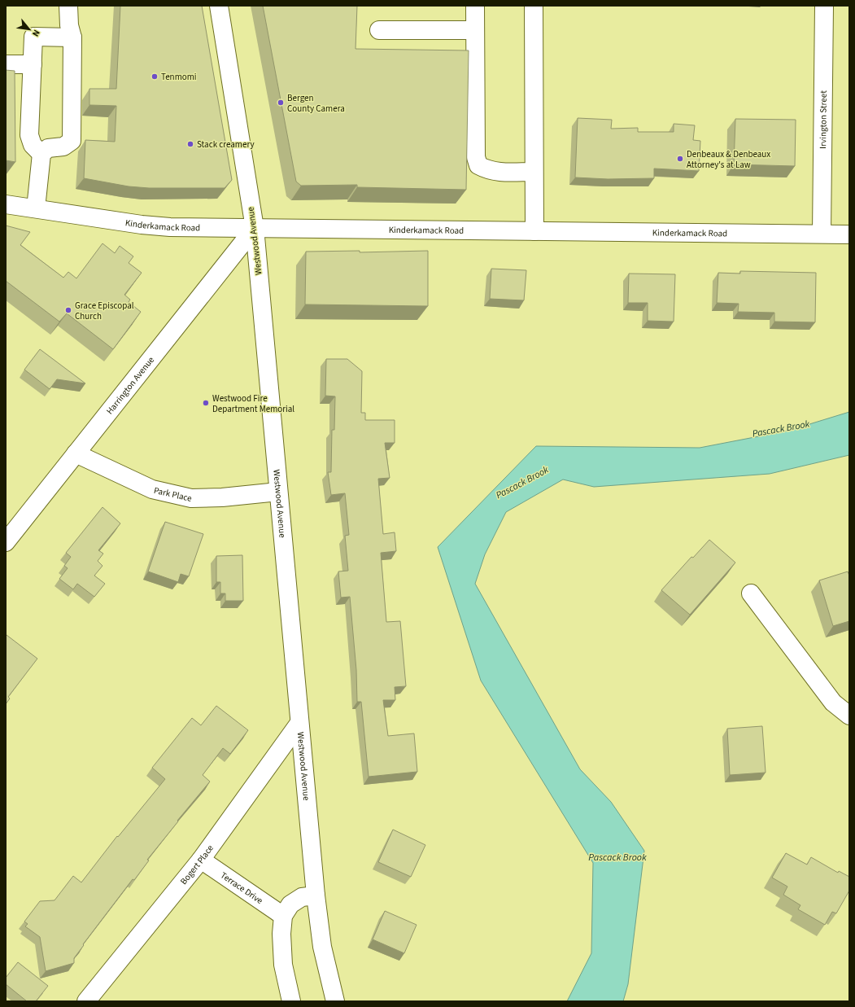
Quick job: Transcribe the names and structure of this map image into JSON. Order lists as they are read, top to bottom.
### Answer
{
  "streets": {
    "street": [
      "Irvington Street",
      "Kinderkamack Road",
      "Westwood Avenue",
      "Harrington Avenue",
      "Park Place",
      "Bogert Place",
      "Terrace Drive"
    ]
  },
  "crossings": [
    ["Irvington Street", "Kinderkamack Road"],
    ["Kinderkamack Road", "Westwood Avenue"],
    ["Kinderkamack Road", "Harrington Avenue"],
    ["Westwood Avenue", "Harrington Avenue"],
    ["Westwood Avenue", "Park Place"],
    ["Westwood Avenue", "Bogert Place"],
    ["Harrington Avenue", "Park Place"],
    ["Bogert Place", "Terrace Drive"]
  ],
  "water": ["Pascack Brook"],
  "places": [
    "Tenmomi",
    "Bergen County Camera",
    "Stack creamery",
    "Denbeaux & Denbeaux Attorney's at Law",
    "Grace Episcopal Church",
    "Westwood Fire Department Memorial"
  ],
  "north": "bottom right"
}
